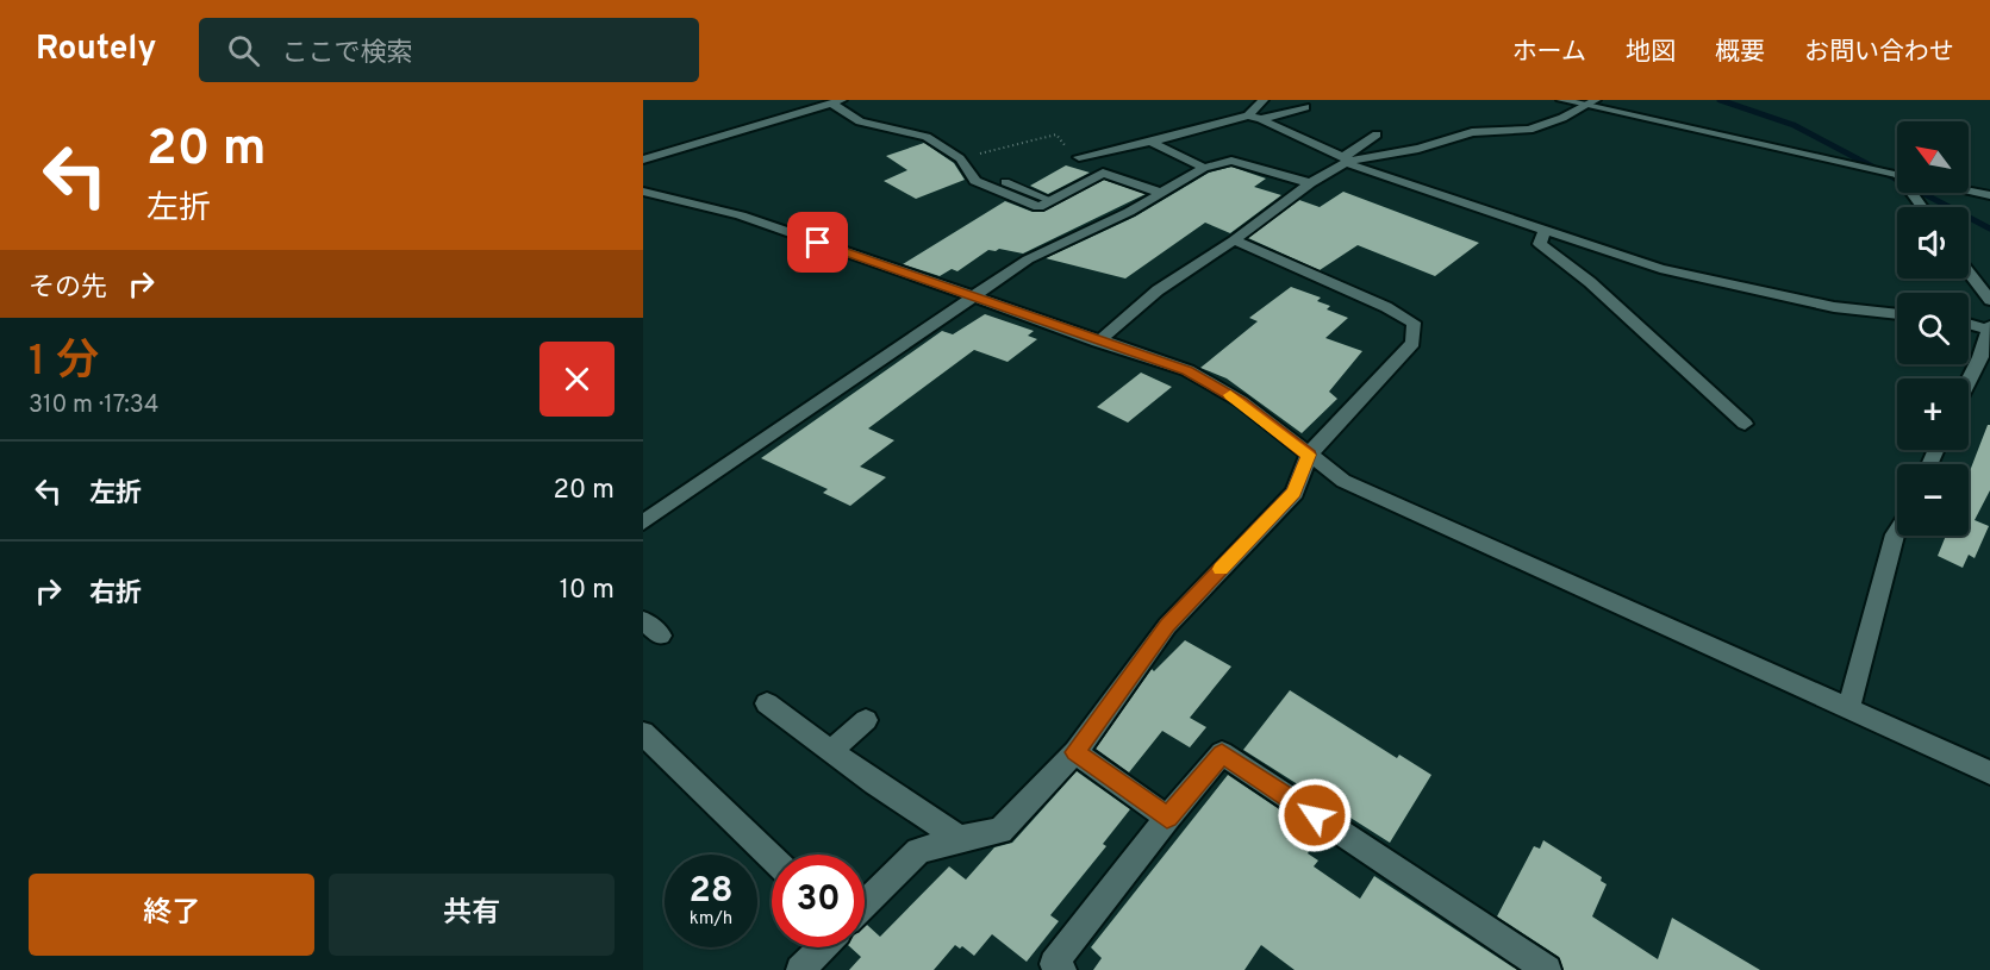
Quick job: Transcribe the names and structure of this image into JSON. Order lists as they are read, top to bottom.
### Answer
{
  "north": "top left",
  "page": {
    "header": "Routely",
    "search": "ここで検索",
    "nav": [
      "ホーム",
      "地図",
      "概要",
      "お問い合わせ"
    ],
    "turn": ["20 m", "左折"],
    "map_buttons": ["+", "−"],
    "then": "その先",
    "heading": ["1 分", "310 m · 17:34"],
    "list": [
      {
        "name": "左折",
        "value": "20 m"
      },
      {
        "name": "右折",
        "value": "10 m"
      }
    ],
    "speed": "28 km/h",
    "limit": "30",
    "buttons": ["終了", "共有"]
  }
}
